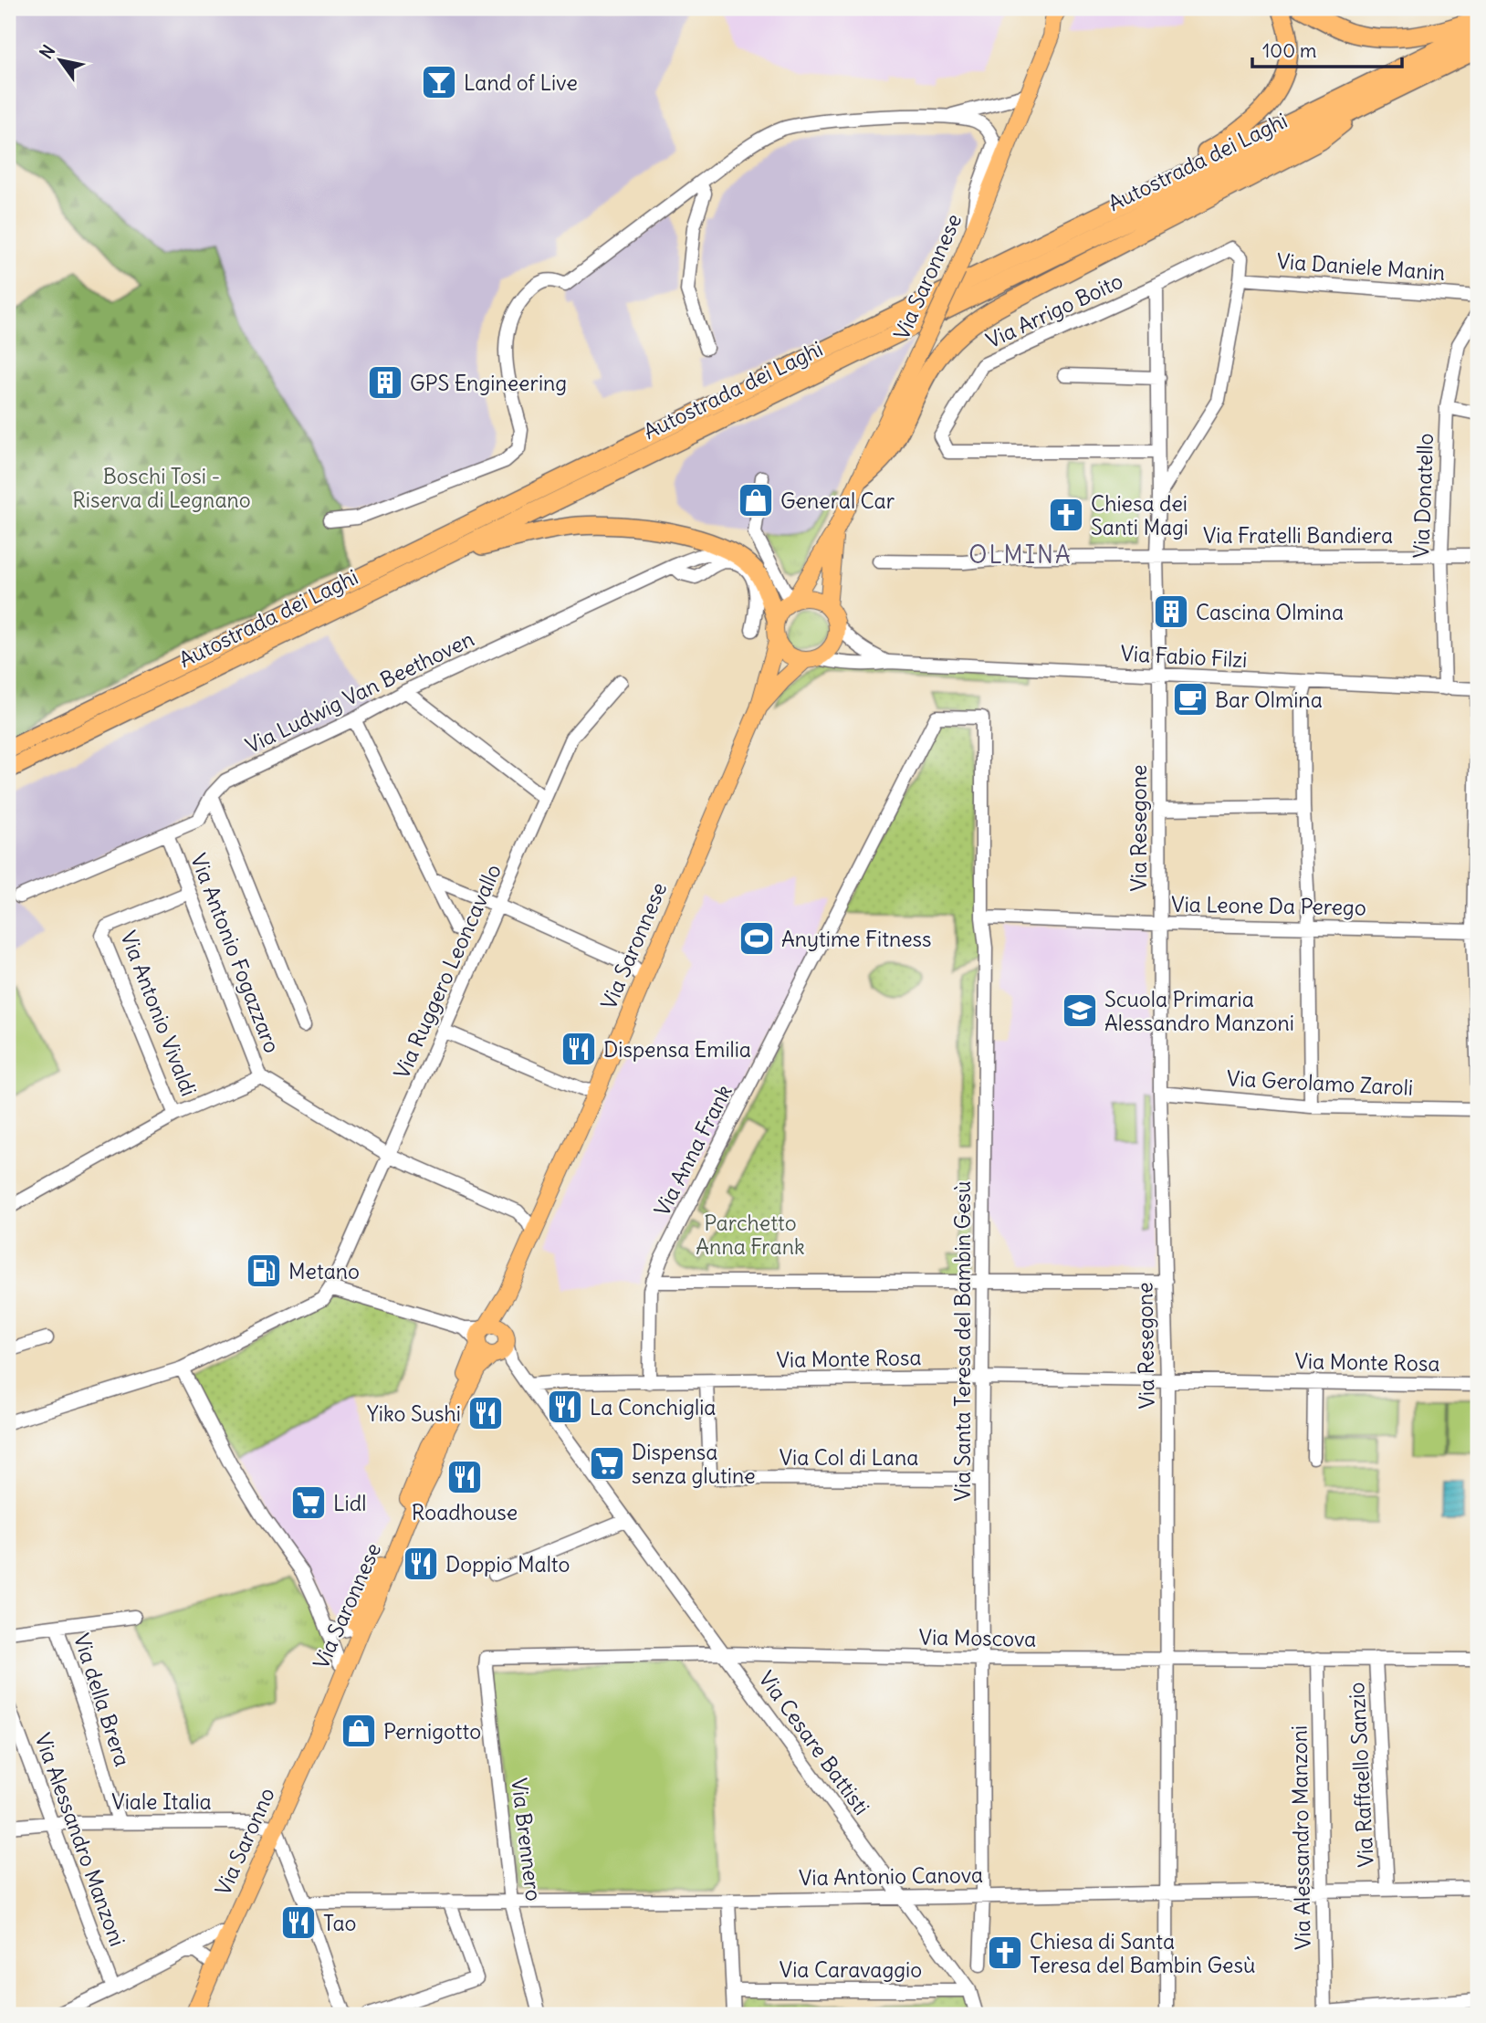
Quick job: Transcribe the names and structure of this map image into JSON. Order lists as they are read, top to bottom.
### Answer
{
  "streets": {
    "highway": ["Autostrada dei Laghi"],
    "main road": ["Via Saronnese", "Via Saronno"],
    "street": [
      "Via Daniele Manin",
      "Via Arrigo Boito",
      "Via Donatello",
      "Via Fratelli Bandiera",
      "Via Fabio Filzi",
      "Via Ludwig Van Beethoven",
      "Via Resegone",
      "Via Leone Da Perego",
      "Via Antonio Fogazzaro",
      "Via Ruggero Leoncavallo",
      "Via Antonio Vivaldi",
      "Via Gerolamo Zaroli",
      "Via Anna Frank",
      "Via Santa Teresa del Bambin Gesù",
      "Via Monte Rosa",
      "Via Col di Lana",
      "Via Moscova",
      "Via della Brera",
      "Via Cesare Battisti",
      "Via Raffaello Sanzio",
      "Viale Italia",
      "Via Alessandro Manzoni",
      "Via Brennero",
      "Via Antonio Canova",
      "Via Caravaggio"
    ]
  },
  "crossings": [
    ["Via Daniele Manin", "Via Arrigo Boito"],
    ["Via Saronnese", "Via Fabio Filzi"],
    ["Via Saronnese", "Via Antonio Fogazzaro"],
    ["Via Saronnese", "Via Cesare Battisti"],
    ["Via Saronnese", "Via Saronno"],
    ["Via Arrigo Boito", "Via Resegone"],
    ["Via Donatello", "Via Fratelli Bandiera"],
    ["Via Donatello", "Via Fabio Filzi"],
    ["Via Fratelli Bandiera", "Via Resegone"],
    ["Via Fabio Filzi", "Via Resegone"],
    ["Via Ludwig Van Beethoven", "Via Antonio Fogazzaro"],
    ["Via Resegone", "Via Leone Da Perego"],
    ["Via Resegone", "Via Gerolamo Zaroli"],
    ["Via Resegone", "Via Monte Rosa"],
    ["Via Resegone", "Via Moscova"],
    ["Via Resegone", "Via Antonio Canova"],
    ["Via Leone Da Perego", "Via Santa Teresa del Bambin Gesù"],
    ["Via Antonio Fogazzaro", "Via Ruggero Leoncavallo"],
    ["Via Antonio Fogazzaro", "Via Antonio Vivaldi"],
    ["Via Anna Frank", "Via Santa Teresa del Bambin Gesù"],
    ["Via Anna Frank", "Via Monte Rosa"],
    ["Via Santa Teresa del Bambin Gesù", "Via Monte Rosa"],
    ["Via Santa Teresa del Bambin Gesù", "Via Col di Lana"],
    ["Via Santa Teresa del Bambin Gesù", "Via Moscova"],
    ["Via Santa Teresa del Bambin Gesù", "Via Antonio Canova"],
    ["Via Monte Rosa", "Via Col di Lana"],
    ["Via Monte Rosa", "Via Cesare Battisti"],
    ["Via Moscova", "Via Cesare Battisti"],
    ["Via Moscova", "Via Raffaello Sanzio"],
    ["Via Moscova", "Via Alessandro Manzoni"],
    ["Via Moscova", "Via Brennero"],
    ["Via della Brera", "Viale Italia"],
    ["Via Cesare Battisti", "Via Antonio Canova"],
    ["Via Cesare Battisti", "Via Caravaggio"],
    ["Via Raffaello Sanzio", "Via Antonio Canova"],
    ["Viale Italia", "Via Alessandro Manzoni"],
    ["Viale Italia", "Via Saronno"],
    ["Via Alessandro Manzoni", "Via Antonio Canova"],
    ["Via Brennero", "Via Antonio Canova"]
  ],
  "districts": ["OLMINA"],
  "parks": ["Boschi Tosi - Riserva di Legnano", "Parchetto Anna Frank"],
  "places": {
    "bar": ["Land of Live"],
    "building": ["GPS Engineering", "Cascina Olmina"],
    "shop": ["General Car", "Pernigotto"],
    "church": ["Chiesa dei Santi Magi", "Chiesa di Santa Teresa del Bambin Gesù"],
    "cafe": ["Bar Olmina"],
    "sports": ["Anytime Fitness"],
    "school or university": ["Scuola Primaria Alessandro Manzoni"],
    "restaurant": [
      "Dispensa Emilia",
      "La Conchiglia",
      "Yiko Sushi",
      "Roadhouse",
      "Doppio Malto",
      "Tao"
    ],
    "fuel station": ["Metano"],
    "supermarket": ["Dispensa senza glutine", "Lidl"]
  },
  "scale_bar": "100 m",
  "north": "top left"
}
